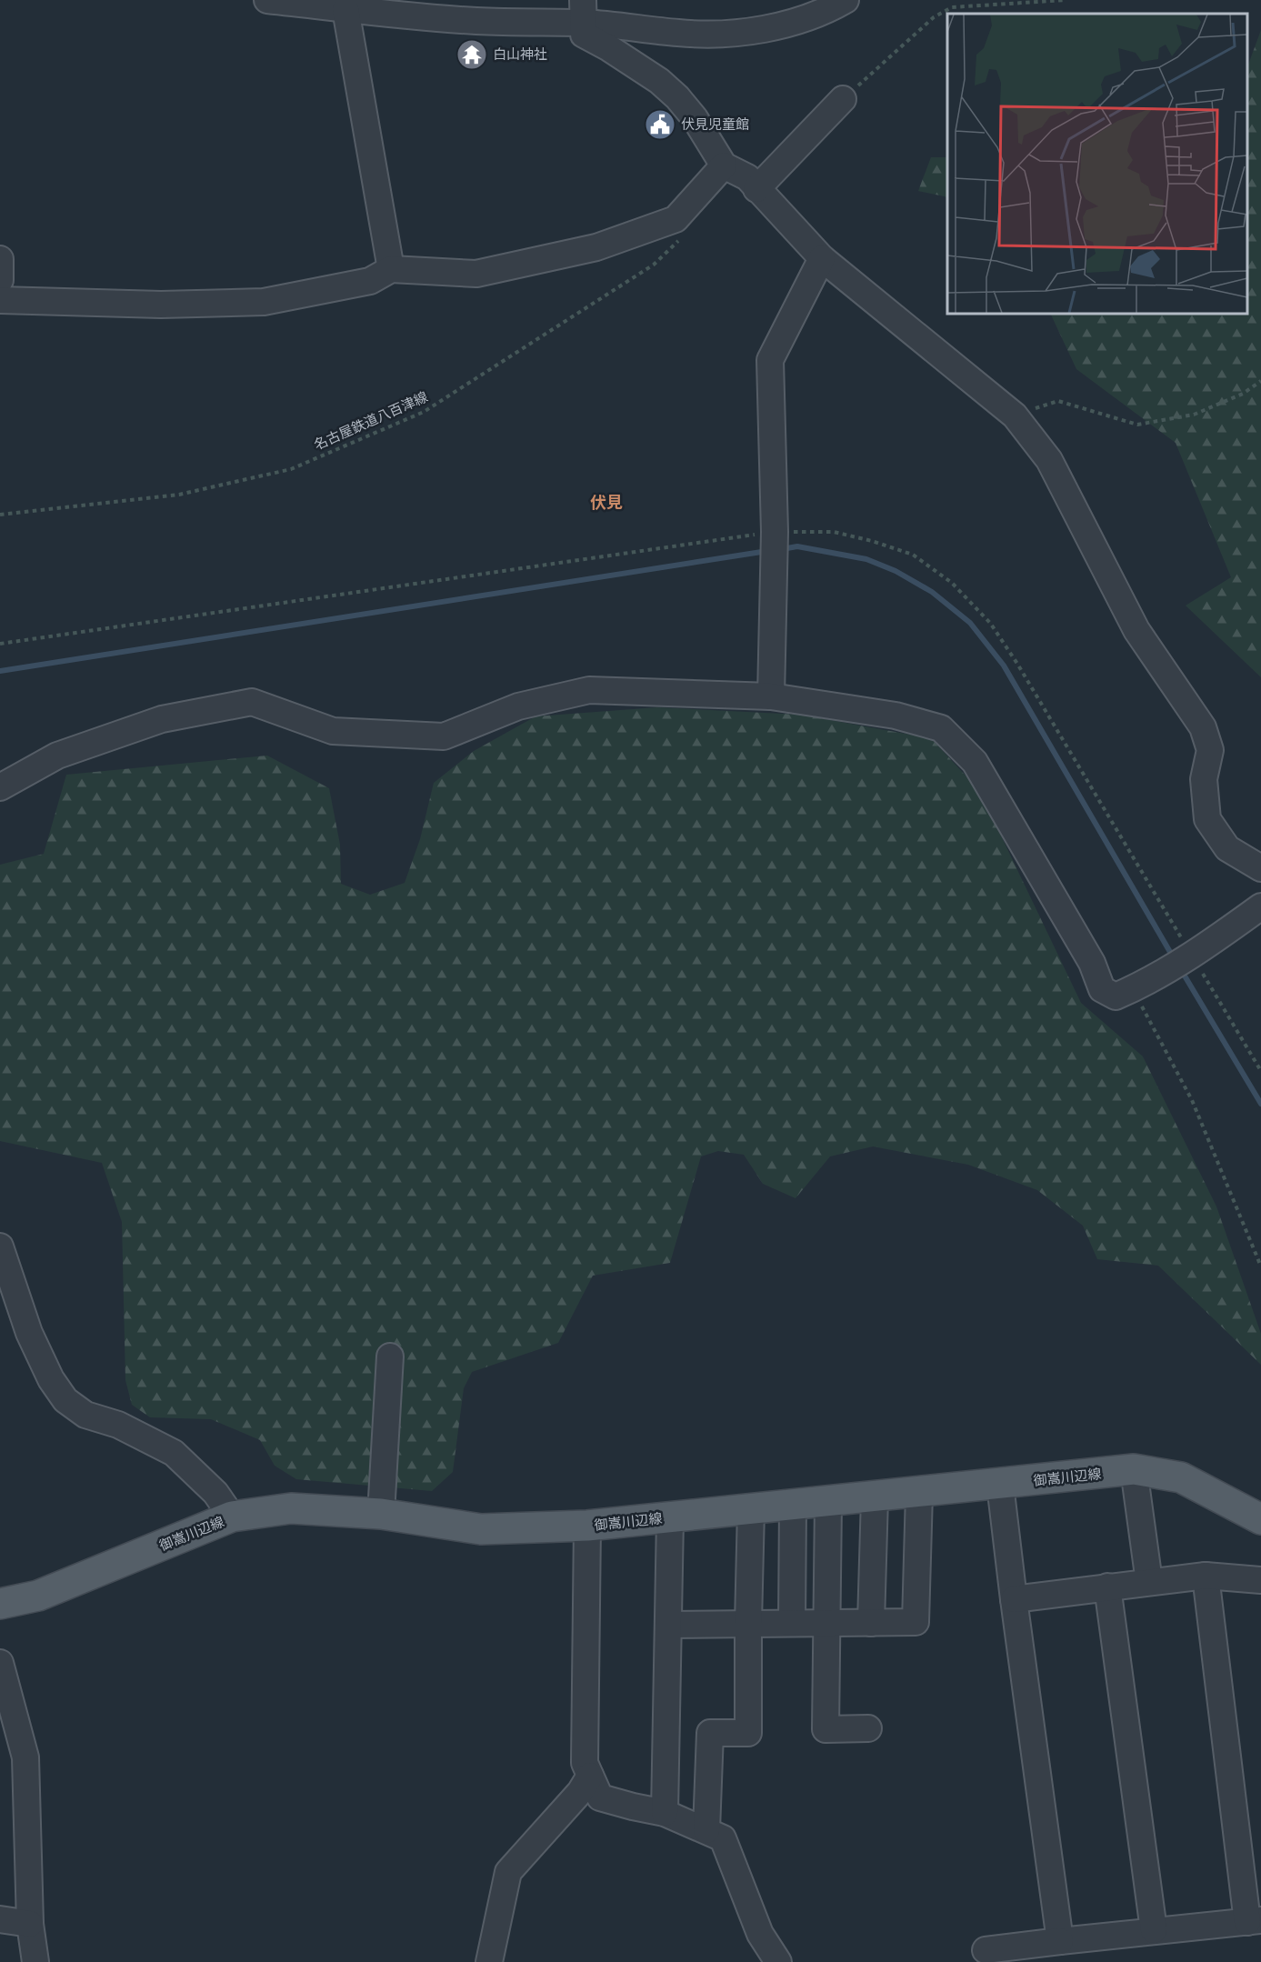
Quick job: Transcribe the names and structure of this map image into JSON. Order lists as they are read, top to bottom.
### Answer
{
  "streets": {
    "main road": ["御嵩川辺線"],
    "path": ["名古屋鉄道八百津線"]
  },
  "districts": ["伏見"],
  "places": {
    "temple": ["白山神社"],
    "public building": ["伏見児童館"]
  }
}
